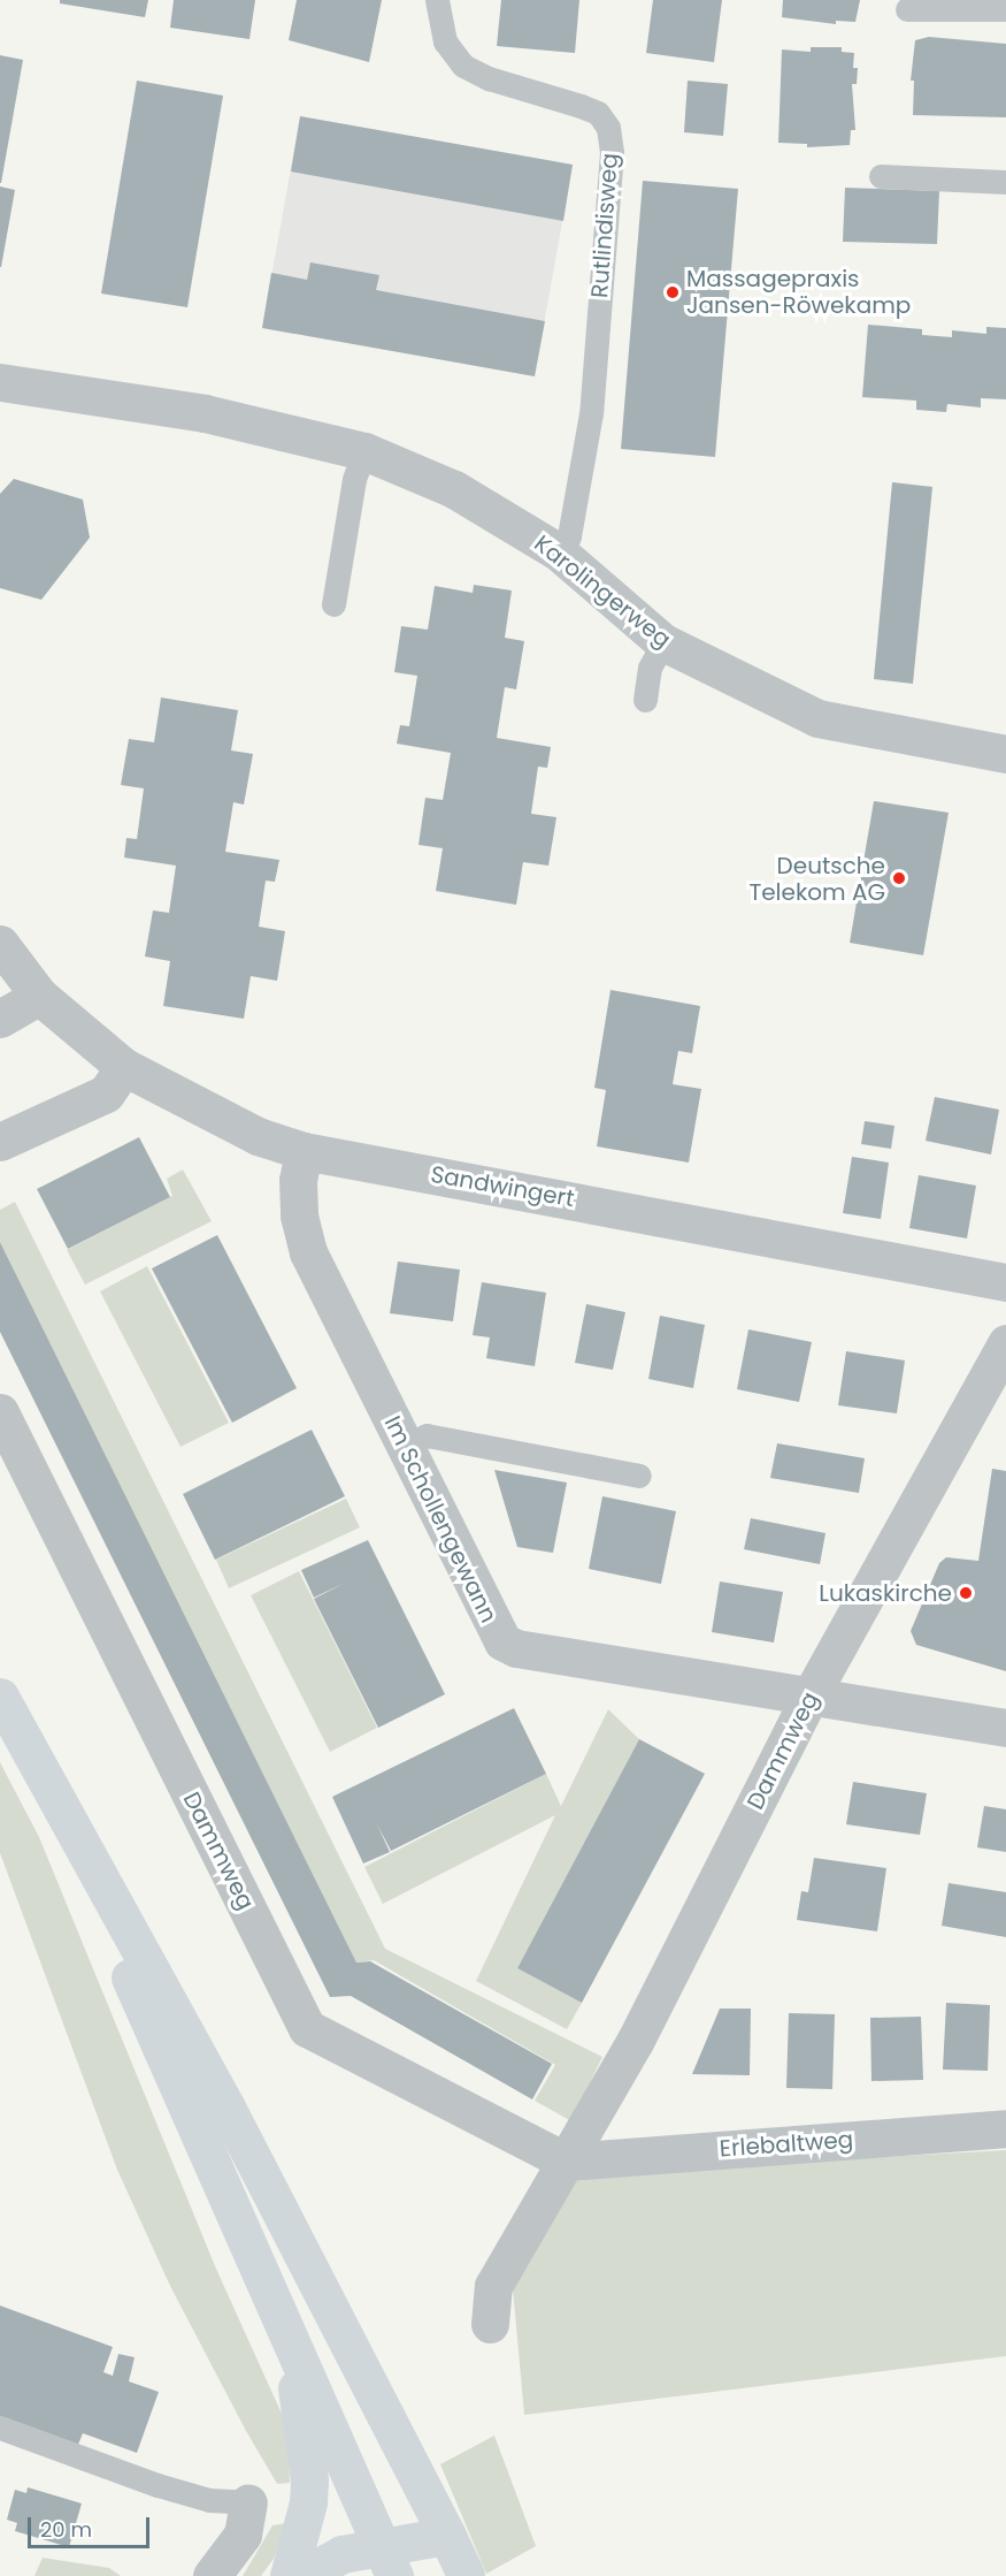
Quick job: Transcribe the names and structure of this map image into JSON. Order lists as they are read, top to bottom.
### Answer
{
  "streets": {
    "street": [
      "Karolingerweg",
      "Sandwingert",
      "Im Schollengewann",
      "Dammweg",
      "Erlebaltweg"
    ],
    "lane": ["Rutlindisweg"]
  },
  "crossings": [
    ["Rutlindisweg", "Karolingerweg"],
    ["Sandwingert", "Im Schollengewann"],
    ["Im Schollengewann", "Dammweg"],
    ["Dammweg", "Erlebaltweg"]
  ],
  "places": ["Massagepraxis Jansen-Röwekamp", "Deutsche Telekom AG", "Lukaskirche"],
  "scale_bar": "20 m"
}
